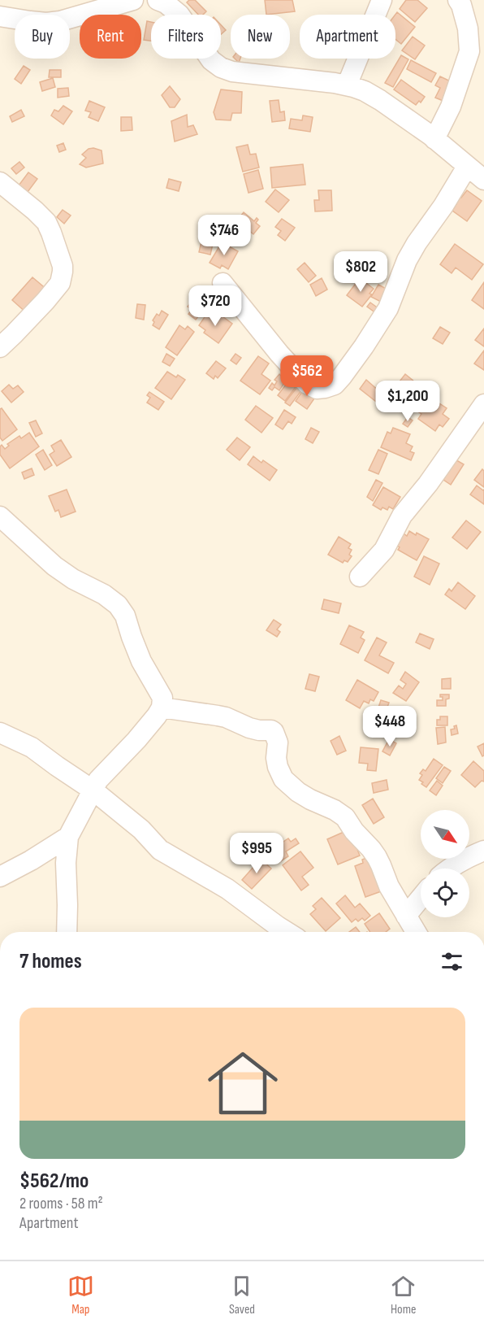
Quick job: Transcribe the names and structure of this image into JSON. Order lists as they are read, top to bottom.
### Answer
{
  "north": "bottom right",
  "page": {
    "chip": [
      "Buy",
      "Rent",
      "Filters",
      "New",
      "Apartment"
    ],
    "price": [
      "$746",
      "$802",
      "$720",
      "$562",
      "$1,200",
      "$448",
      "$995"
    ],
    "heading": "7 homes",
    "list": [
      {
        "name": "$562/mo",
        "note": "2 rooms · 58 m² · Apartment"
      }
    ],
    "tabs": ["Map", "Saved", "Home"]
  }
}
